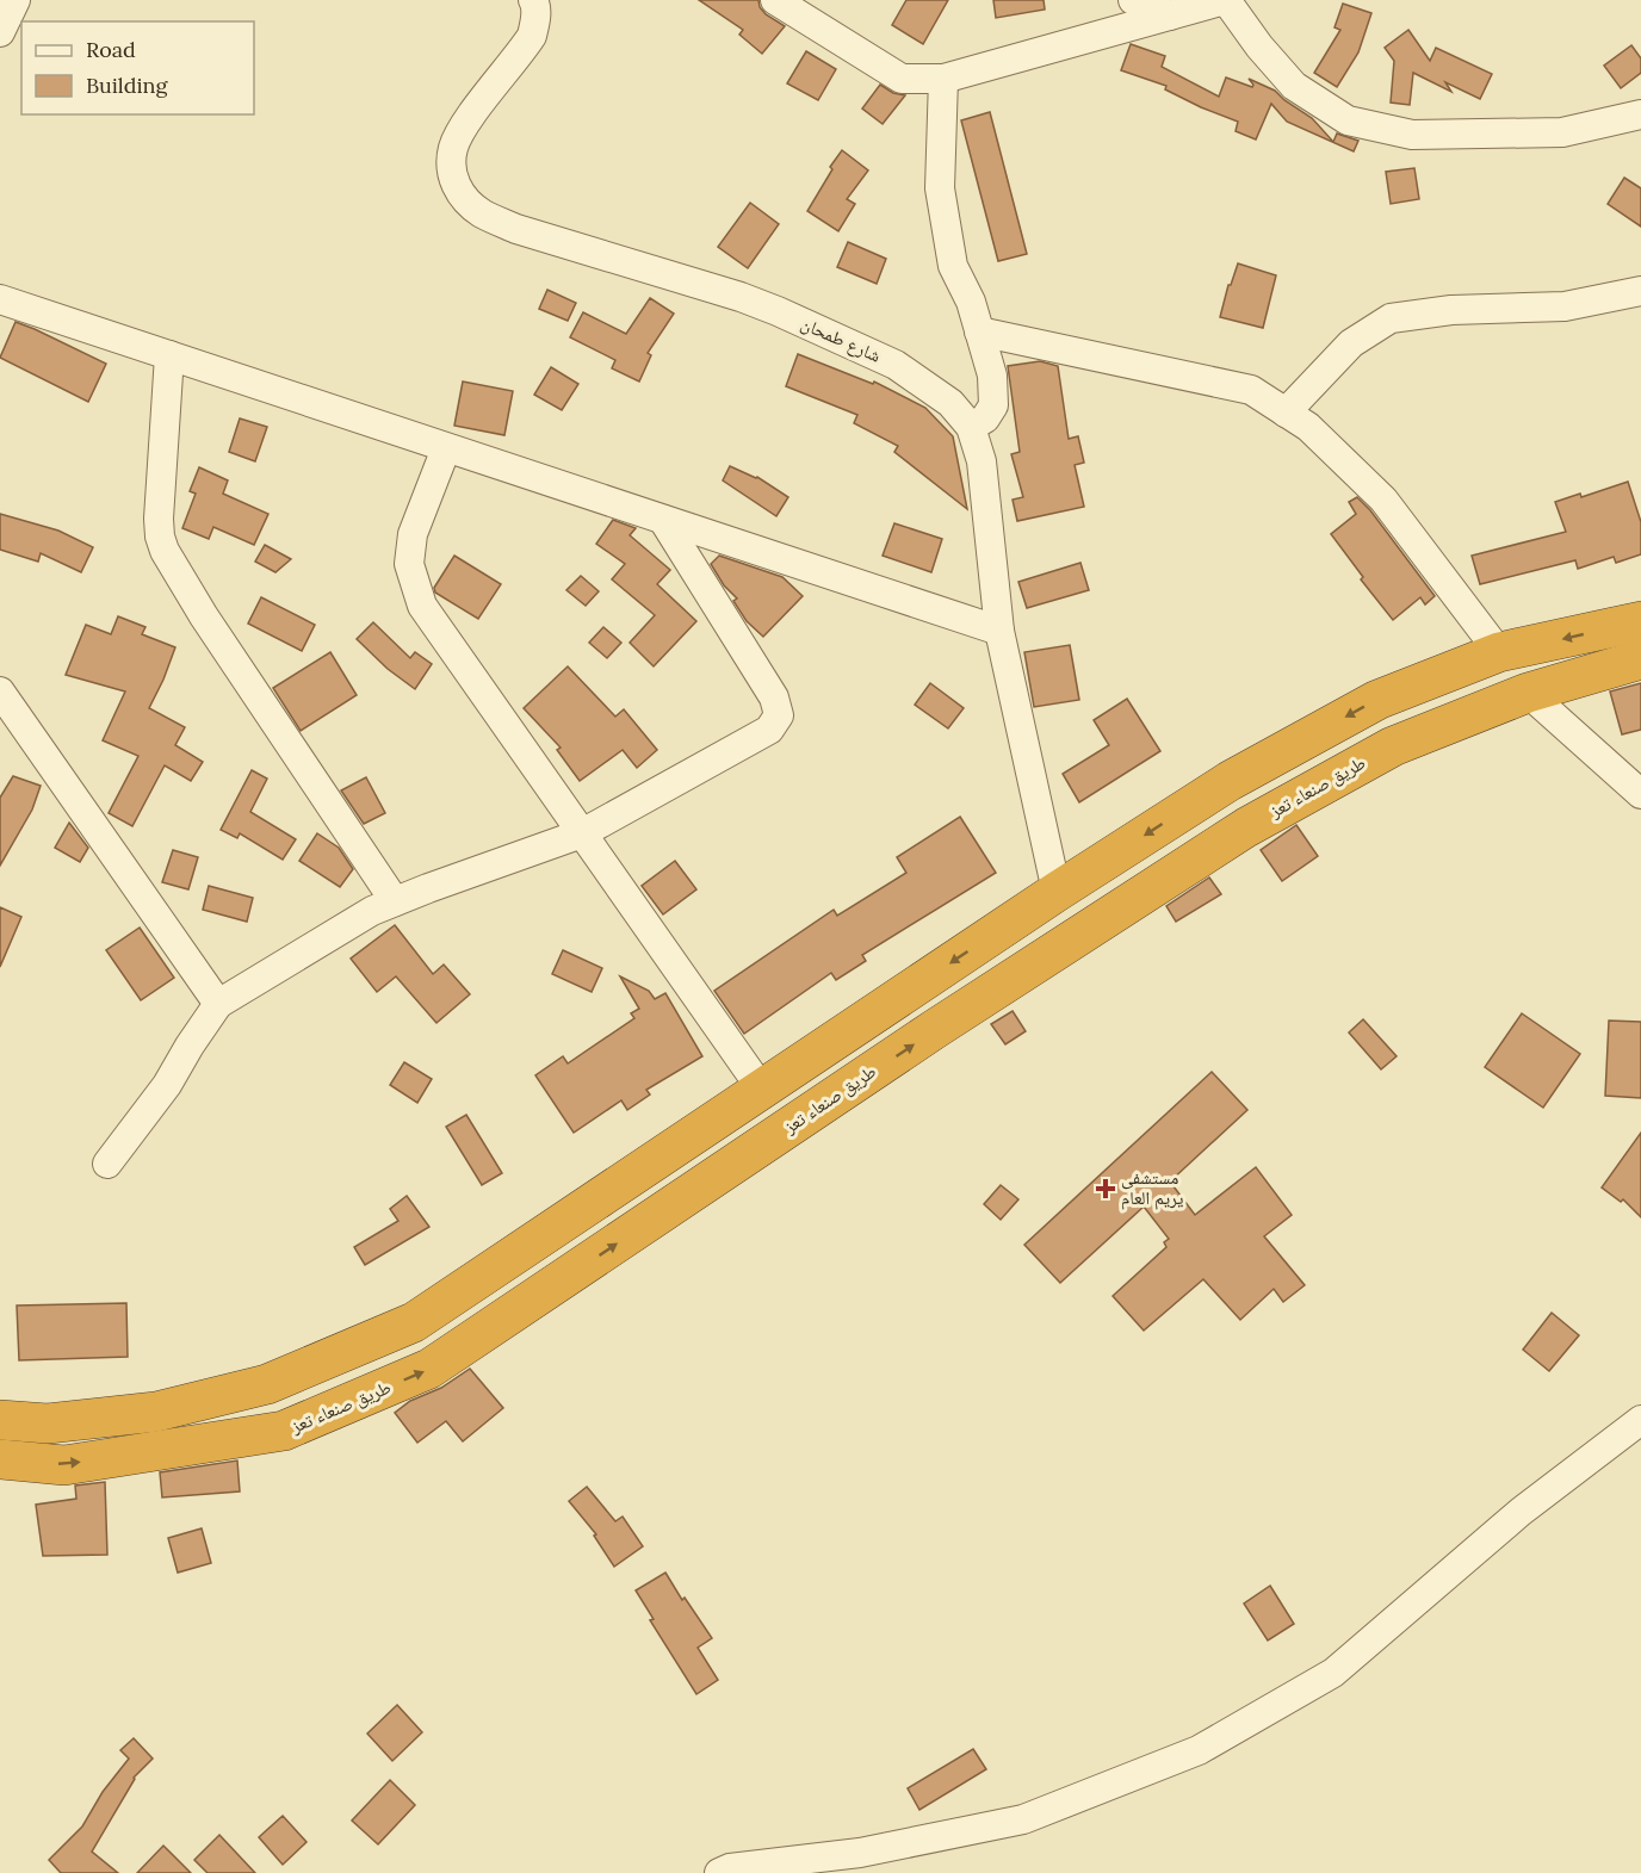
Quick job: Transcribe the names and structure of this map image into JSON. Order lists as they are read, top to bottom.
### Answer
{
  "streets": {
    "highway": ["طريق صنعاء تعز"],
    "street": ["شارع طمحان"]
  },
  "places": {
    "health": ["مستشفى يريم العام"]
  },
  "legend": ["Road", "Building"]
}
